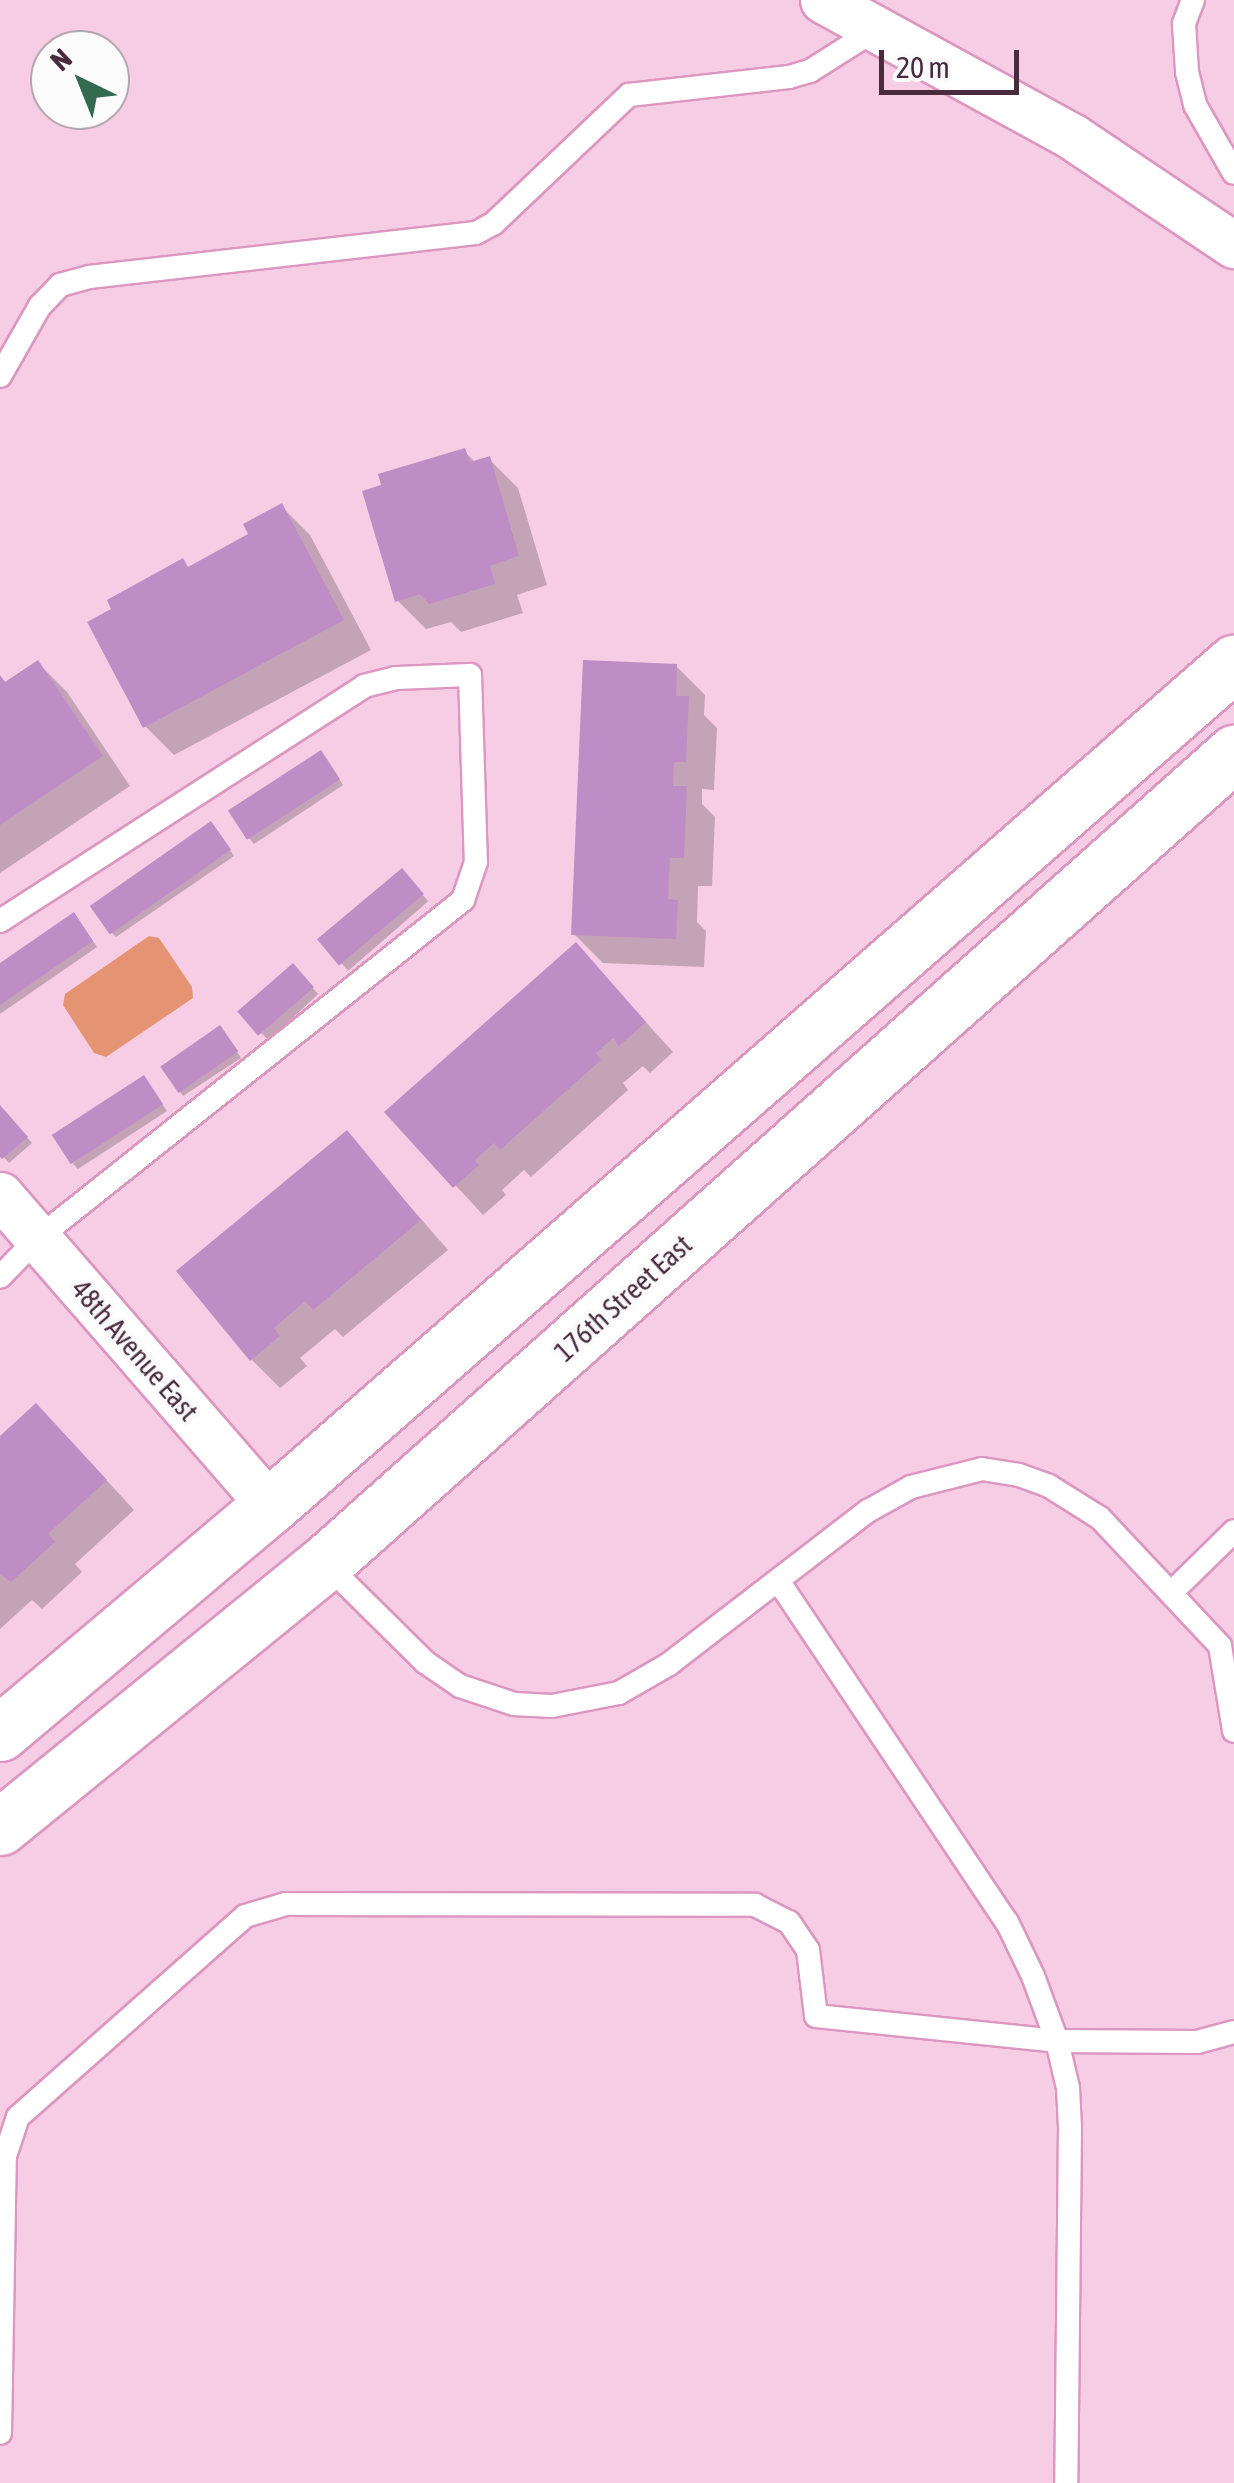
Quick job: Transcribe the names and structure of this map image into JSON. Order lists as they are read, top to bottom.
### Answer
{
  "streets": {
    "main road": ["176th Street East"],
    "street": ["48th Avenue East"]
  },
  "scale_bar": "20 m",
  "north": "top left"
}
